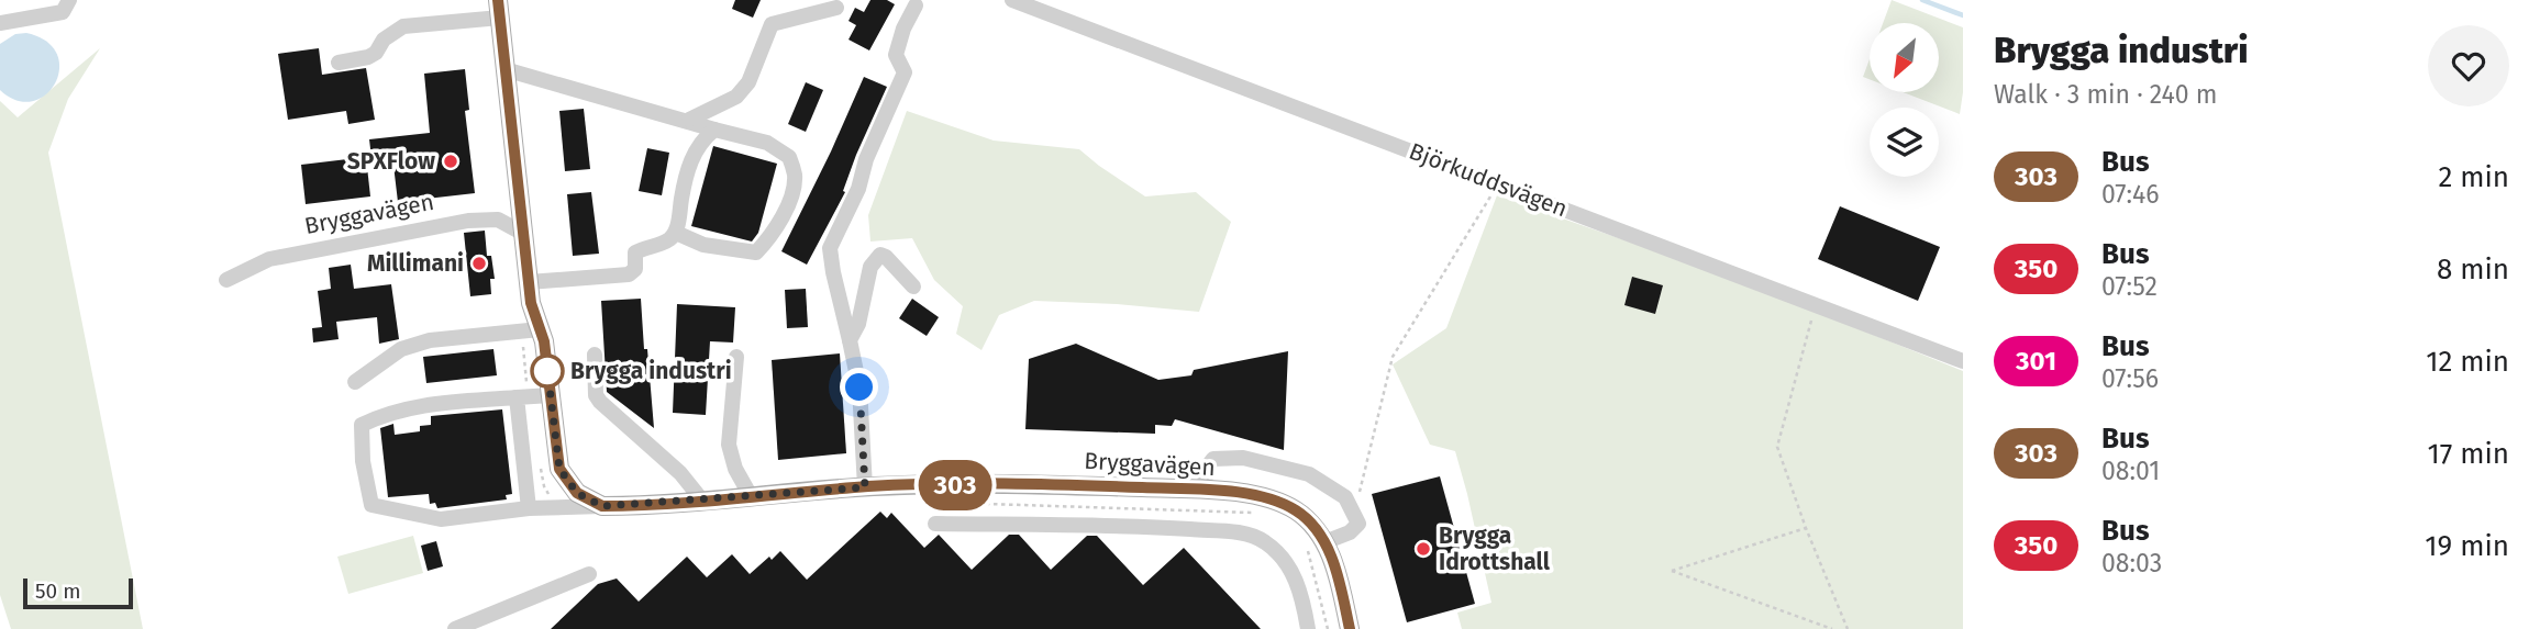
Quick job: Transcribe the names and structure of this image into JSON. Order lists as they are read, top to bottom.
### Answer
{
  "streets": {
    "main road": ["Bryggavägen"],
    "street": ["Björkuddsvägen"]
  },
  "places": [
    "SPXFlow",
    "Millimani",
    "Brygga industri",
    "Brygga Idrottshall"
  ],
  "lines": ["bus line 303"],
  "scale_bar": "50 m",
  "north": "bottom left",
  "page": {
    "on_map": "303",
    "heading": ["Brygga industri", "Walk · 3 min · 240 m"],
    "list": [
      {
        "mark": "303",
        "name": "Bus",
        "note": "07:46",
        "value": "2 min"
      },
      {
        "mark": "350",
        "name": "Bus",
        "note": "07:52",
        "value": "8 min"
      },
      {
        "mark": "301",
        "name": "Bus",
        "note": "07:56",
        "value": "12 min"
      },
      {
        "mark": "303",
        "name": "Bus",
        "note": "08:01",
        "value": "17 min"
      },
      {
        "mark": "350",
        "name": "Bus",
        "note": "08:03",
        "value": "19 min"
      }
    ],
    "scale": "50 m"
  }
}
